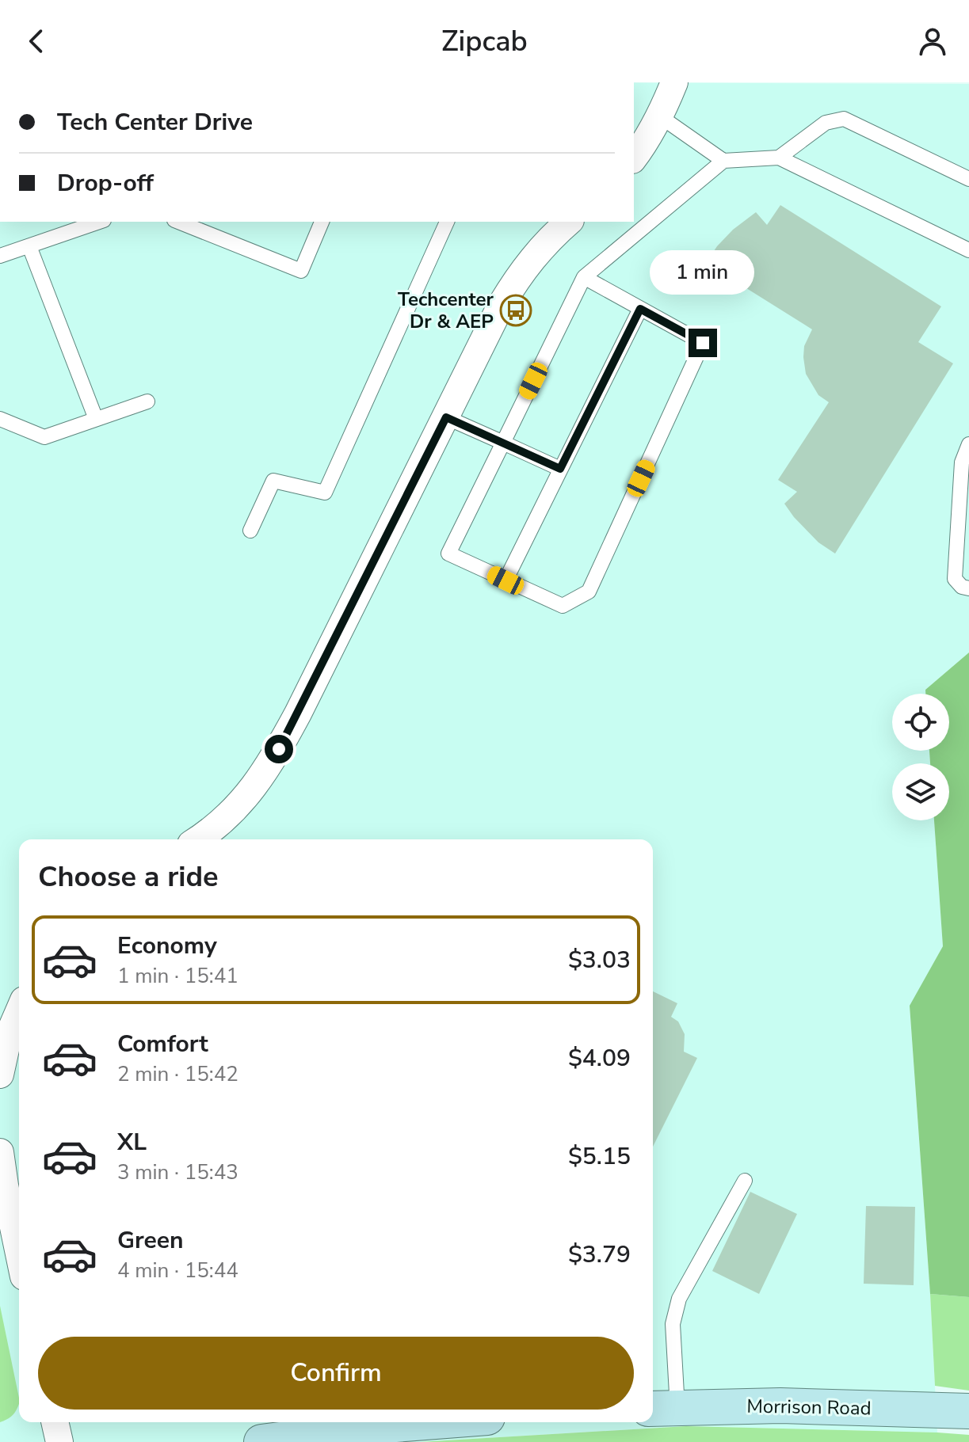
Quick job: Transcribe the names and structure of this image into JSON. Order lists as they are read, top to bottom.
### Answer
{
  "streets": {
    "street": ["Morrison Road"]
  },
  "places": {
    "bus stop": ["Techcenter Dr & AEP"]
  },
  "page": {
    "header": "Zipcab",
    "banner": ["Tech Center Drive", "Drop-off"],
    "bubble": "1 min",
    "heading": "Choose a ride",
    "list": [
      {
        "name": "Economy",
        "note": "1 min · 15:41",
        "value": "$3.03"
      },
      {
        "name": "Comfort",
        "note": "2 min · 15:42",
        "value": "$4.09"
      },
      {
        "name": "XL",
        "note": "3 min · 15:43",
        "value": "$5.15"
      },
      {
        "name": "Green",
        "note": "4 min · 15:44",
        "value": "$3.79"
      }
    ],
    "buttons": "Confirm"
  }
}
